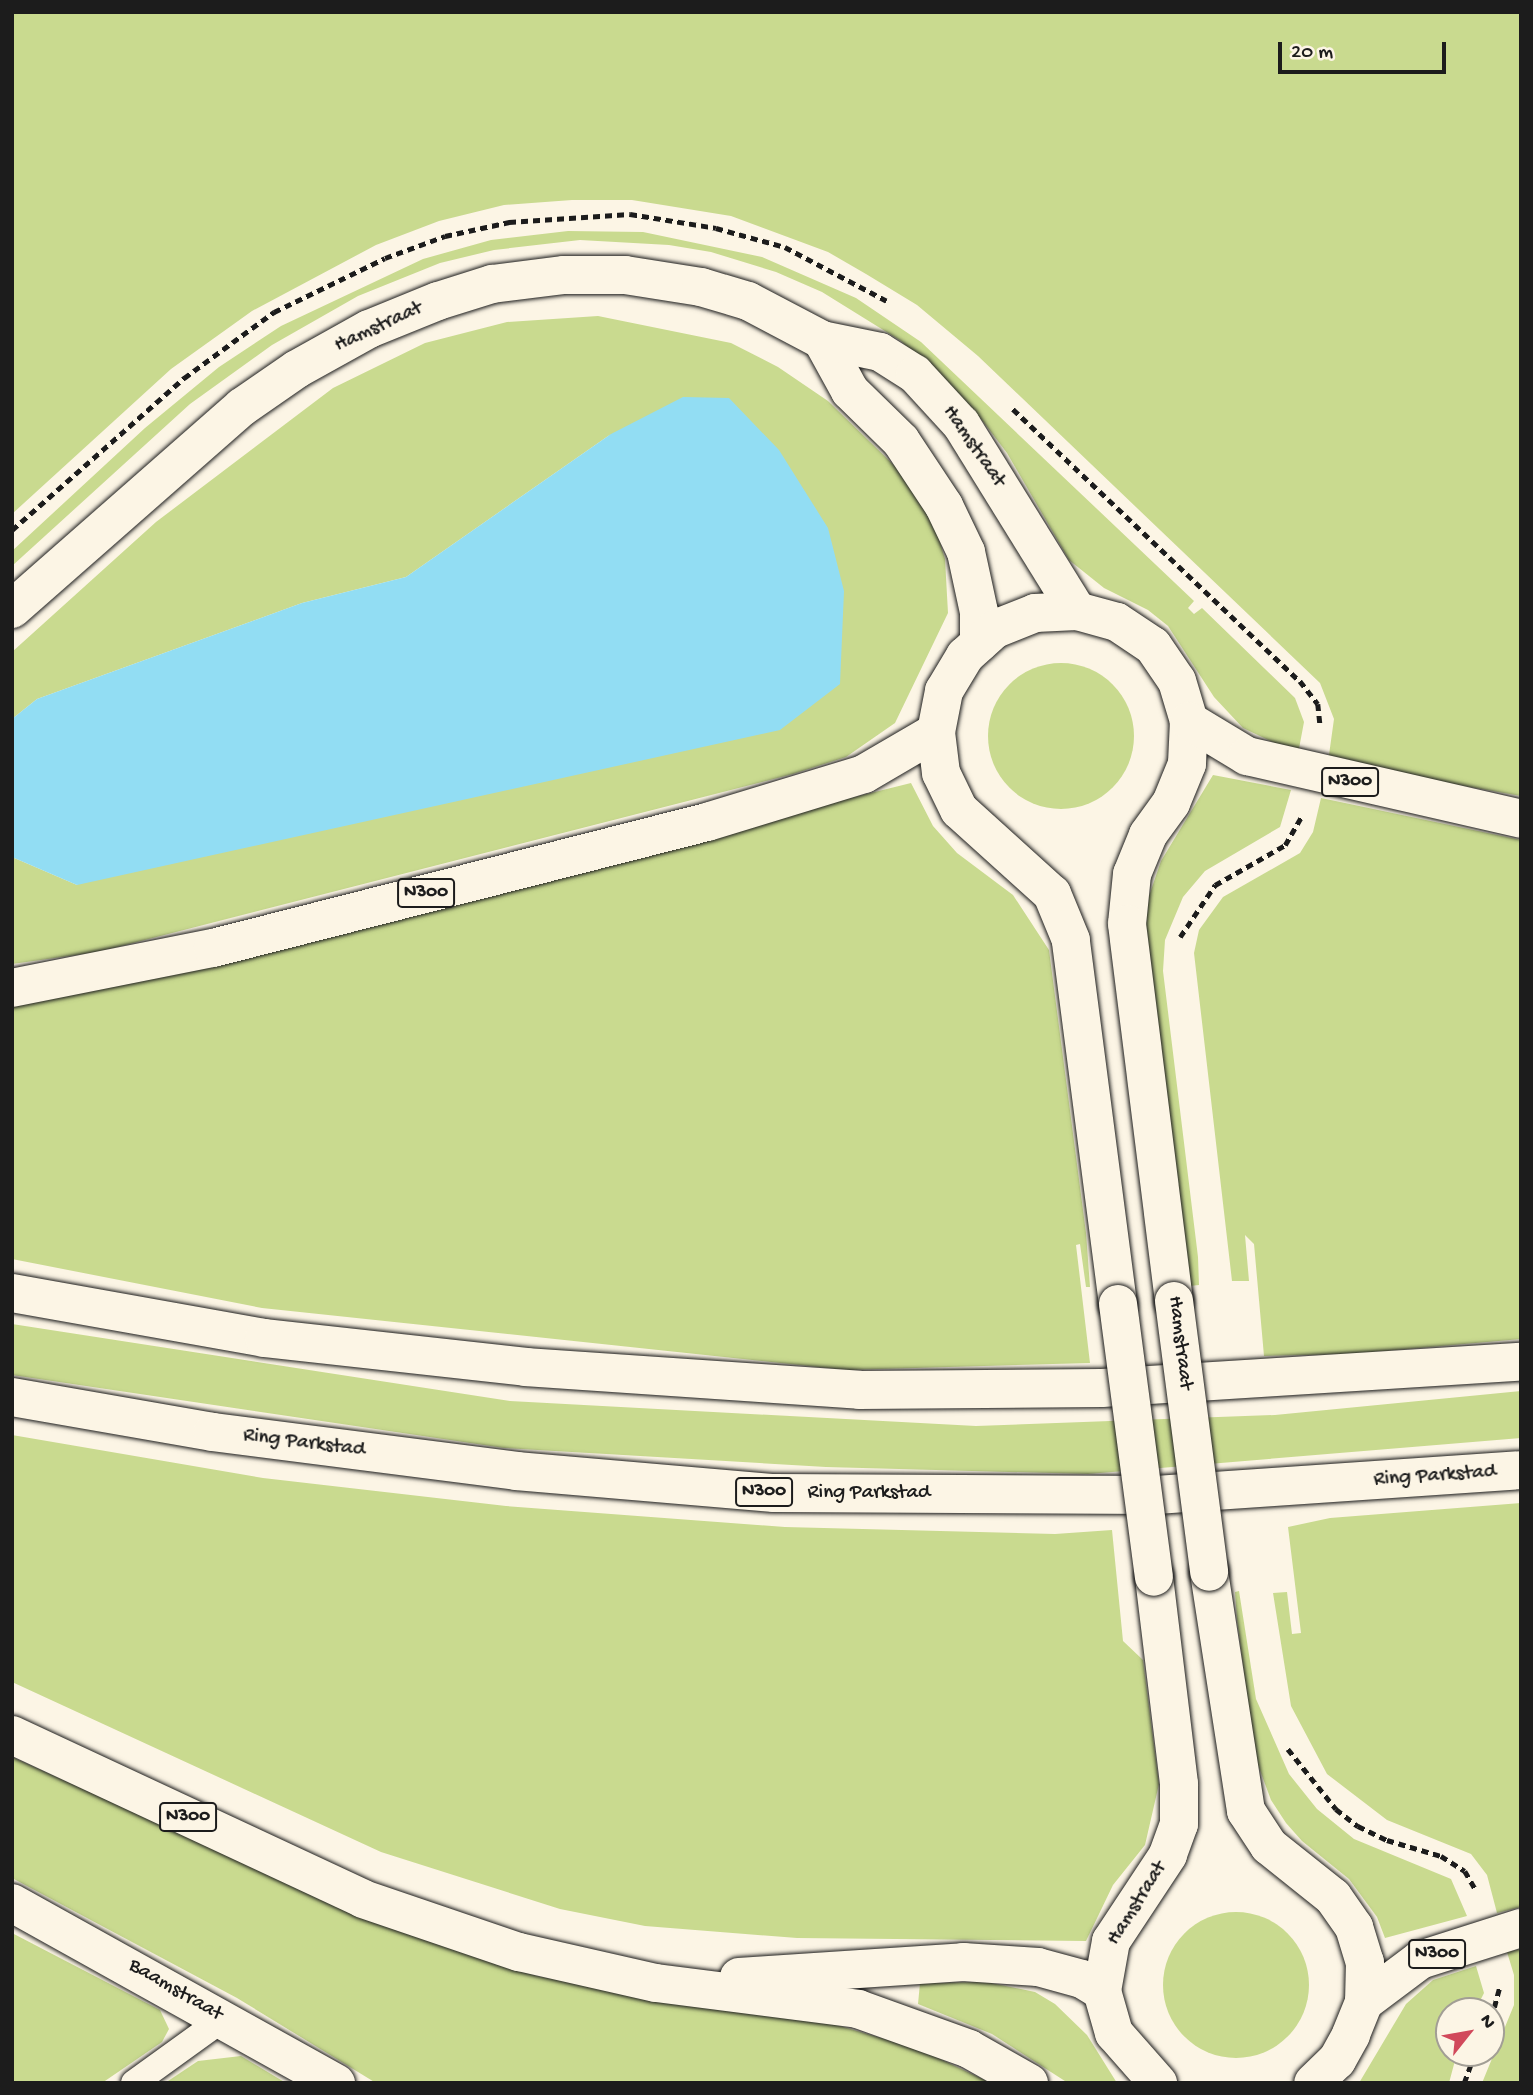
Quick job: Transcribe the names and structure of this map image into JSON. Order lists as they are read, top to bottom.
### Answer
{
  "streets": {
    "main road": [
      "Hamstraat",
      "N300",
      "Ring Parkstad",
      "Baamstraat"
    ]
  },
  "crossings": [
    ["Hamstraat", "N300"]
  ],
  "scale_bar": "20 m",
  "north": "top right"
}
